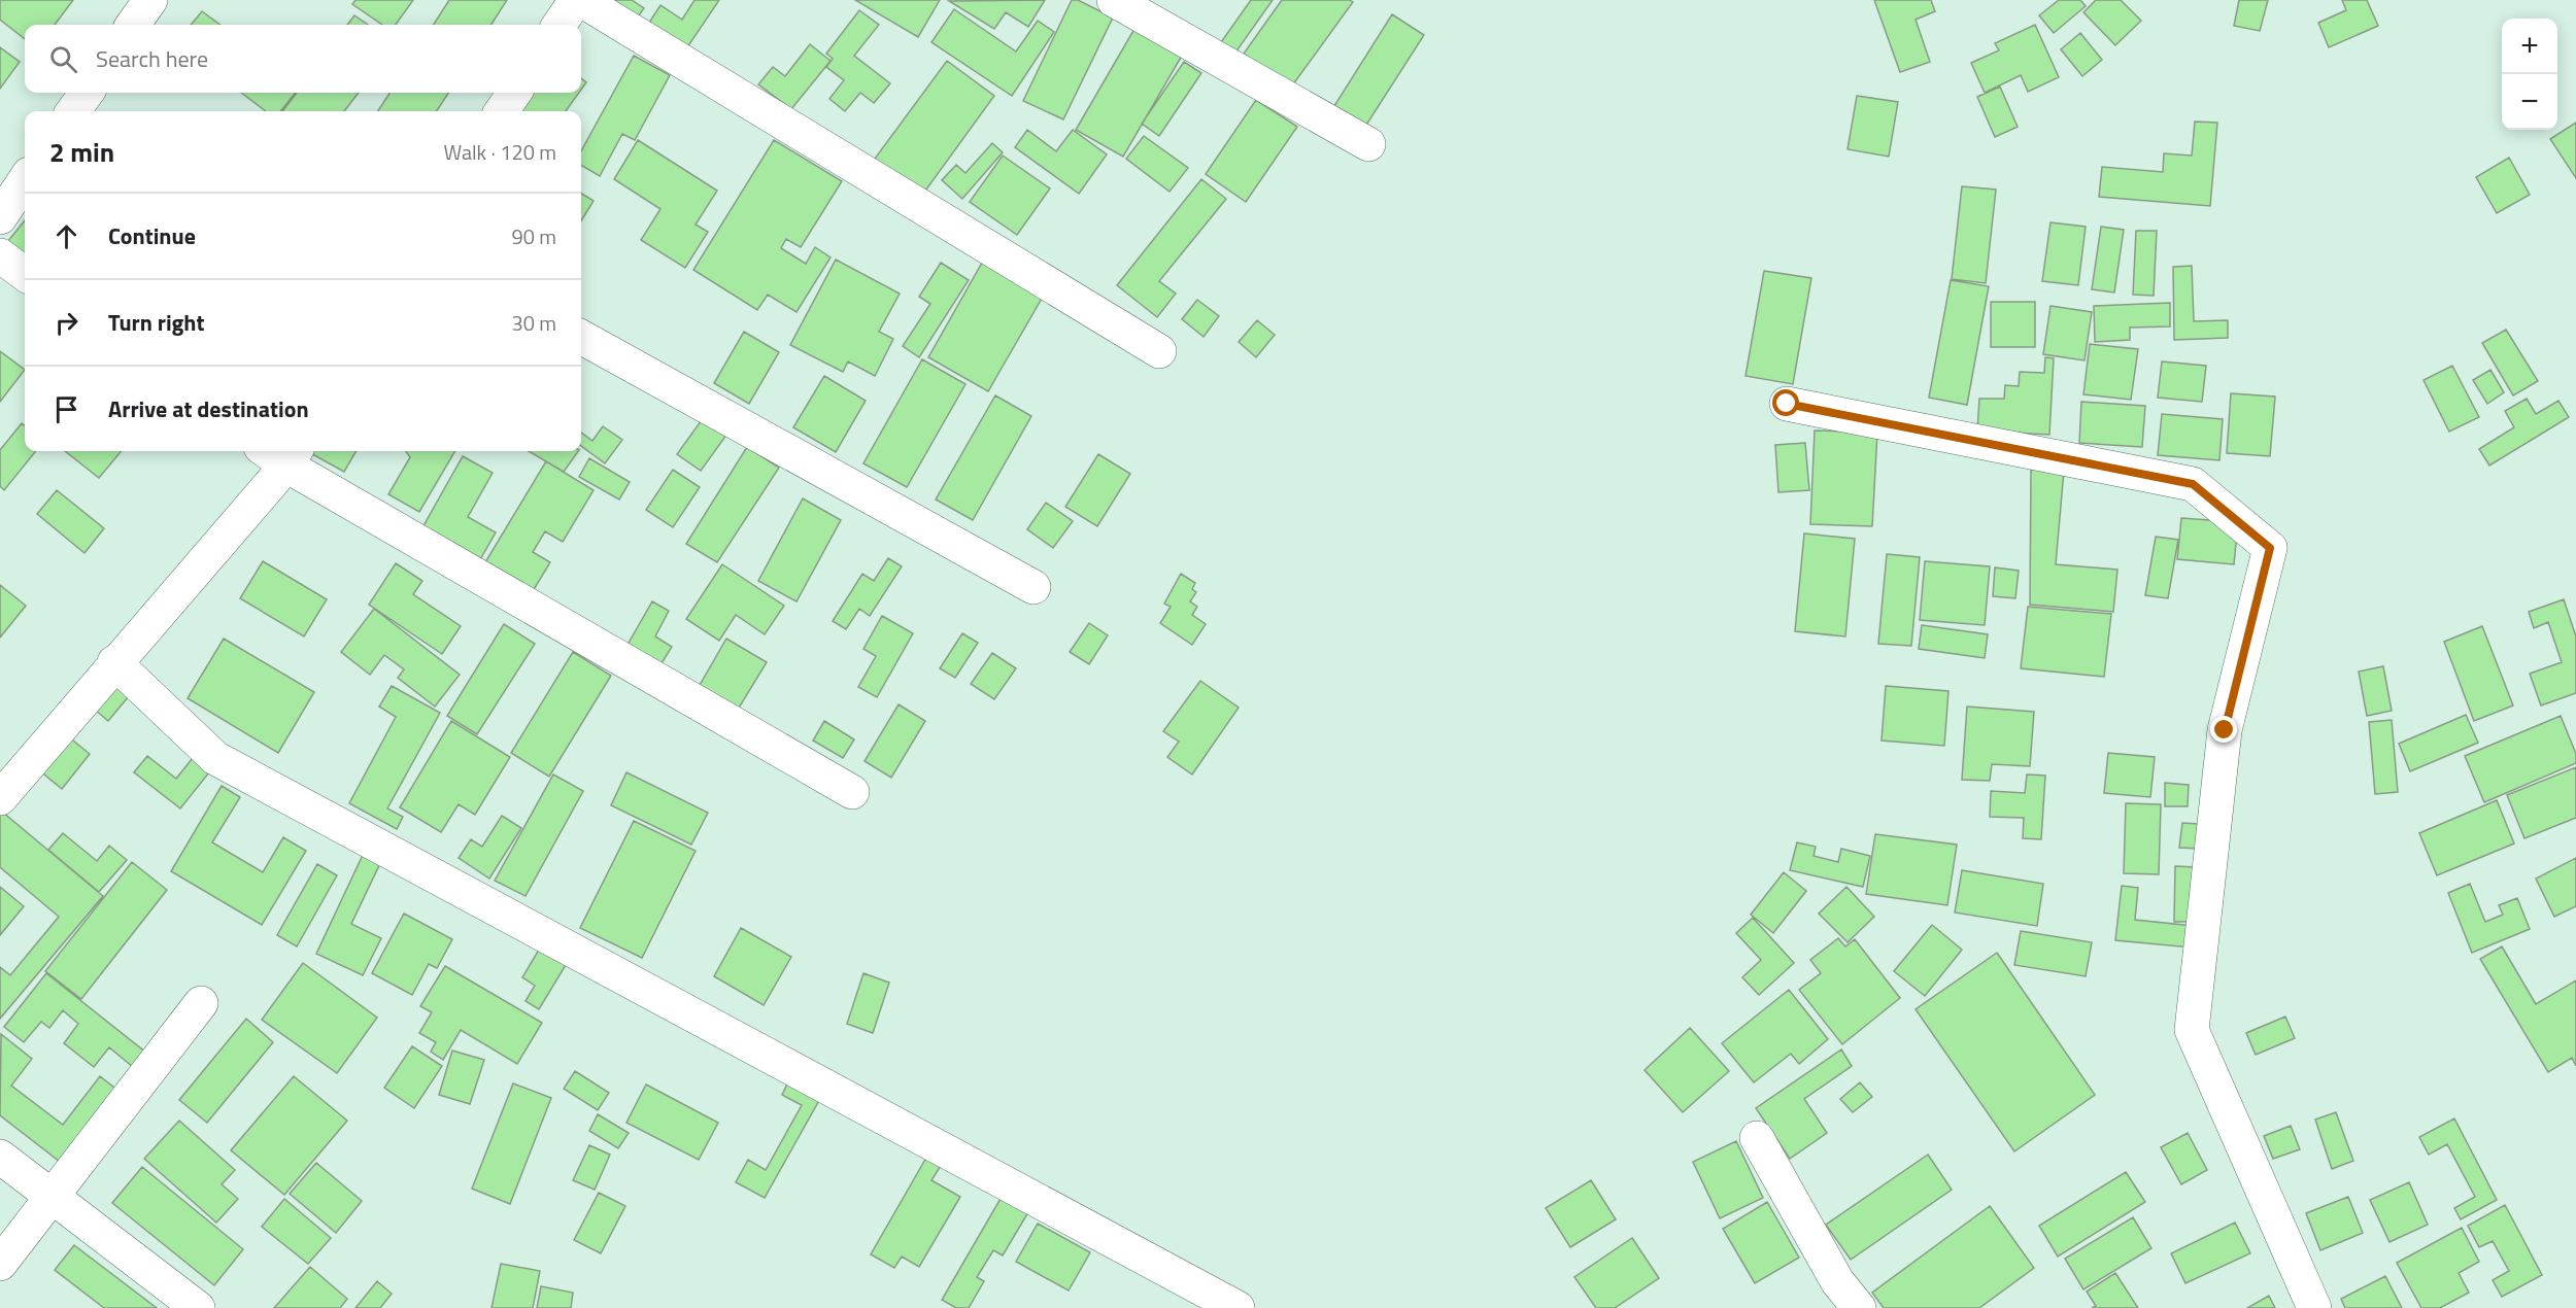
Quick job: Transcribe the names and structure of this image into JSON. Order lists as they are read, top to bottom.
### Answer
{
  "page": {
    "map_buttons": ["+", "−"],
    "search": "Search here",
    "heading": ["2 min", "Walk · 120 m"],
    "list": [
      ["Continue", "90 m"],
      ["Turn right", "30 m"],
      "Arrive at destination"
    ]
  }
}
